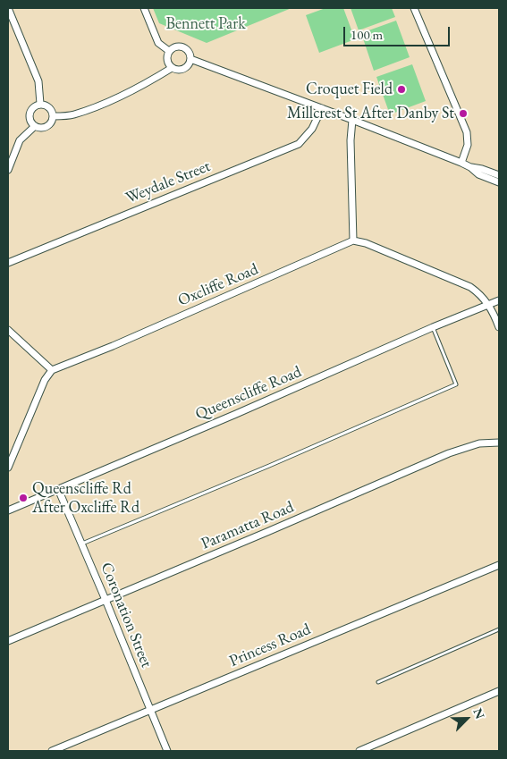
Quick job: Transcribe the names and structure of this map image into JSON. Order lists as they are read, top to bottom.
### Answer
{
  "streets": {
    "street": [
      "Weydale Street",
      "Oxcliffe Road",
      "Queenscliffe Road",
      "Paramatta Road",
      "Coronation Street",
      "Princess Road"
    ]
  },
  "crossings": [
    ["Queenscliffe Road", "Coronation Street"],
    ["Paramatta Road", "Coronation Street"],
    ["Coronation Street", "Princess Road"]
  ],
  "parks": ["Bennett Park"],
  "places": ["Croquet Field", "Millcrest St After Danby St", "Queenscliffe Rd After Oxcliffe Rd"],
  "scale_bar": "100 m",
  "north": "top right"
}
